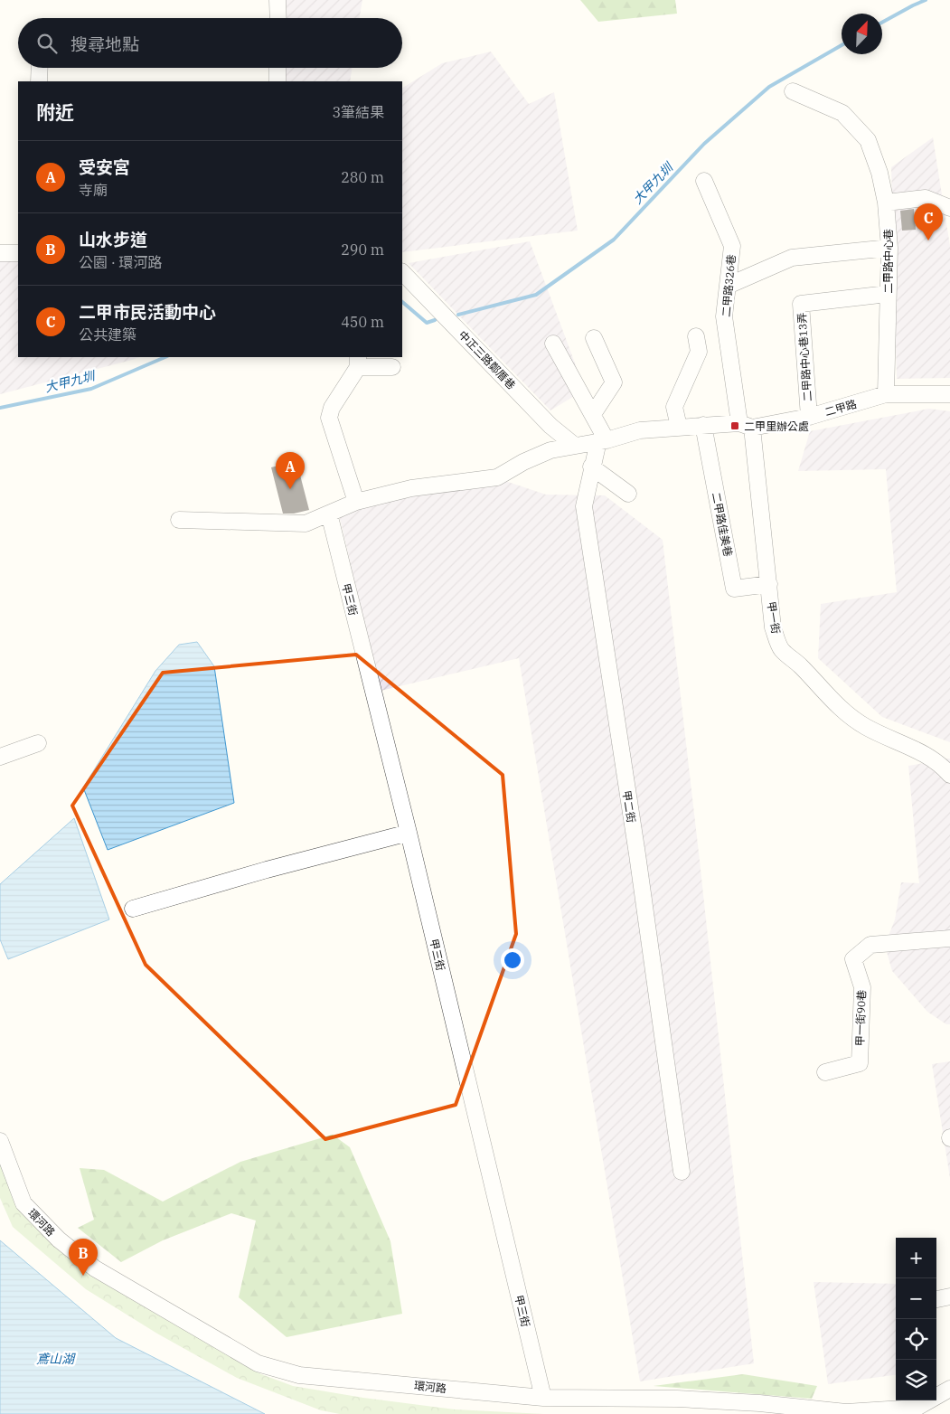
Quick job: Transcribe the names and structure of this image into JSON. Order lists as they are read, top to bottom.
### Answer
{
  "streets": {
    "street": [
      "二甲路中心巷",
      "二甲路326巷",
      "二甲路中心巷13弄",
      "中正三路鄭厝巷",
      "二甲路",
      "二甲路佳美巷",
      "甲三街",
      "甲一街",
      "甲二街",
      "甲一街90巷",
      "環河路"
    ]
  },
  "crossings": [
    ["二甲路中心巷", "二甲路中心巷13弄"],
    ["二甲路中心巷", "二甲路"],
    ["二甲路326巷", "二甲路"],
    ["二甲路326巷", "甲一街"],
    ["二甲路中心巷13弄", "二甲路"],
    ["二甲路", "二甲路佳美巷"],
    ["二甲路", "甲一街"],
    ["二甲路", "甲二街"],
    ["二甲路佳美巷", "甲一街"],
    ["甲三街", "環河路"]
  ],
  "water": ["大甲九圳", "鳶山湖"],
  "places": {
    "transit": ["二甲里辦公處"]
  },
  "north": "top right",
  "page": {
    "search": "搜尋地點",
    "heading": ["附近", "3筆結果"],
    "list": [
      {
        "mark": "A",
        "name": "受安宮",
        "note": "寺廟",
        "value": "280 m"
      },
      {
        "mark": "B",
        "name": "山水步道",
        "note": "公園 · 環河路",
        "value": "290 m"
      },
      {
        "mark": "C",
        "name": "二甲市民活動中心",
        "note": "公共建築",
        "value": "450 m"
      }
    ],
    "pins": ["C", "A", "B"],
    "map_buttons": ["+", "−"]
  }
}
